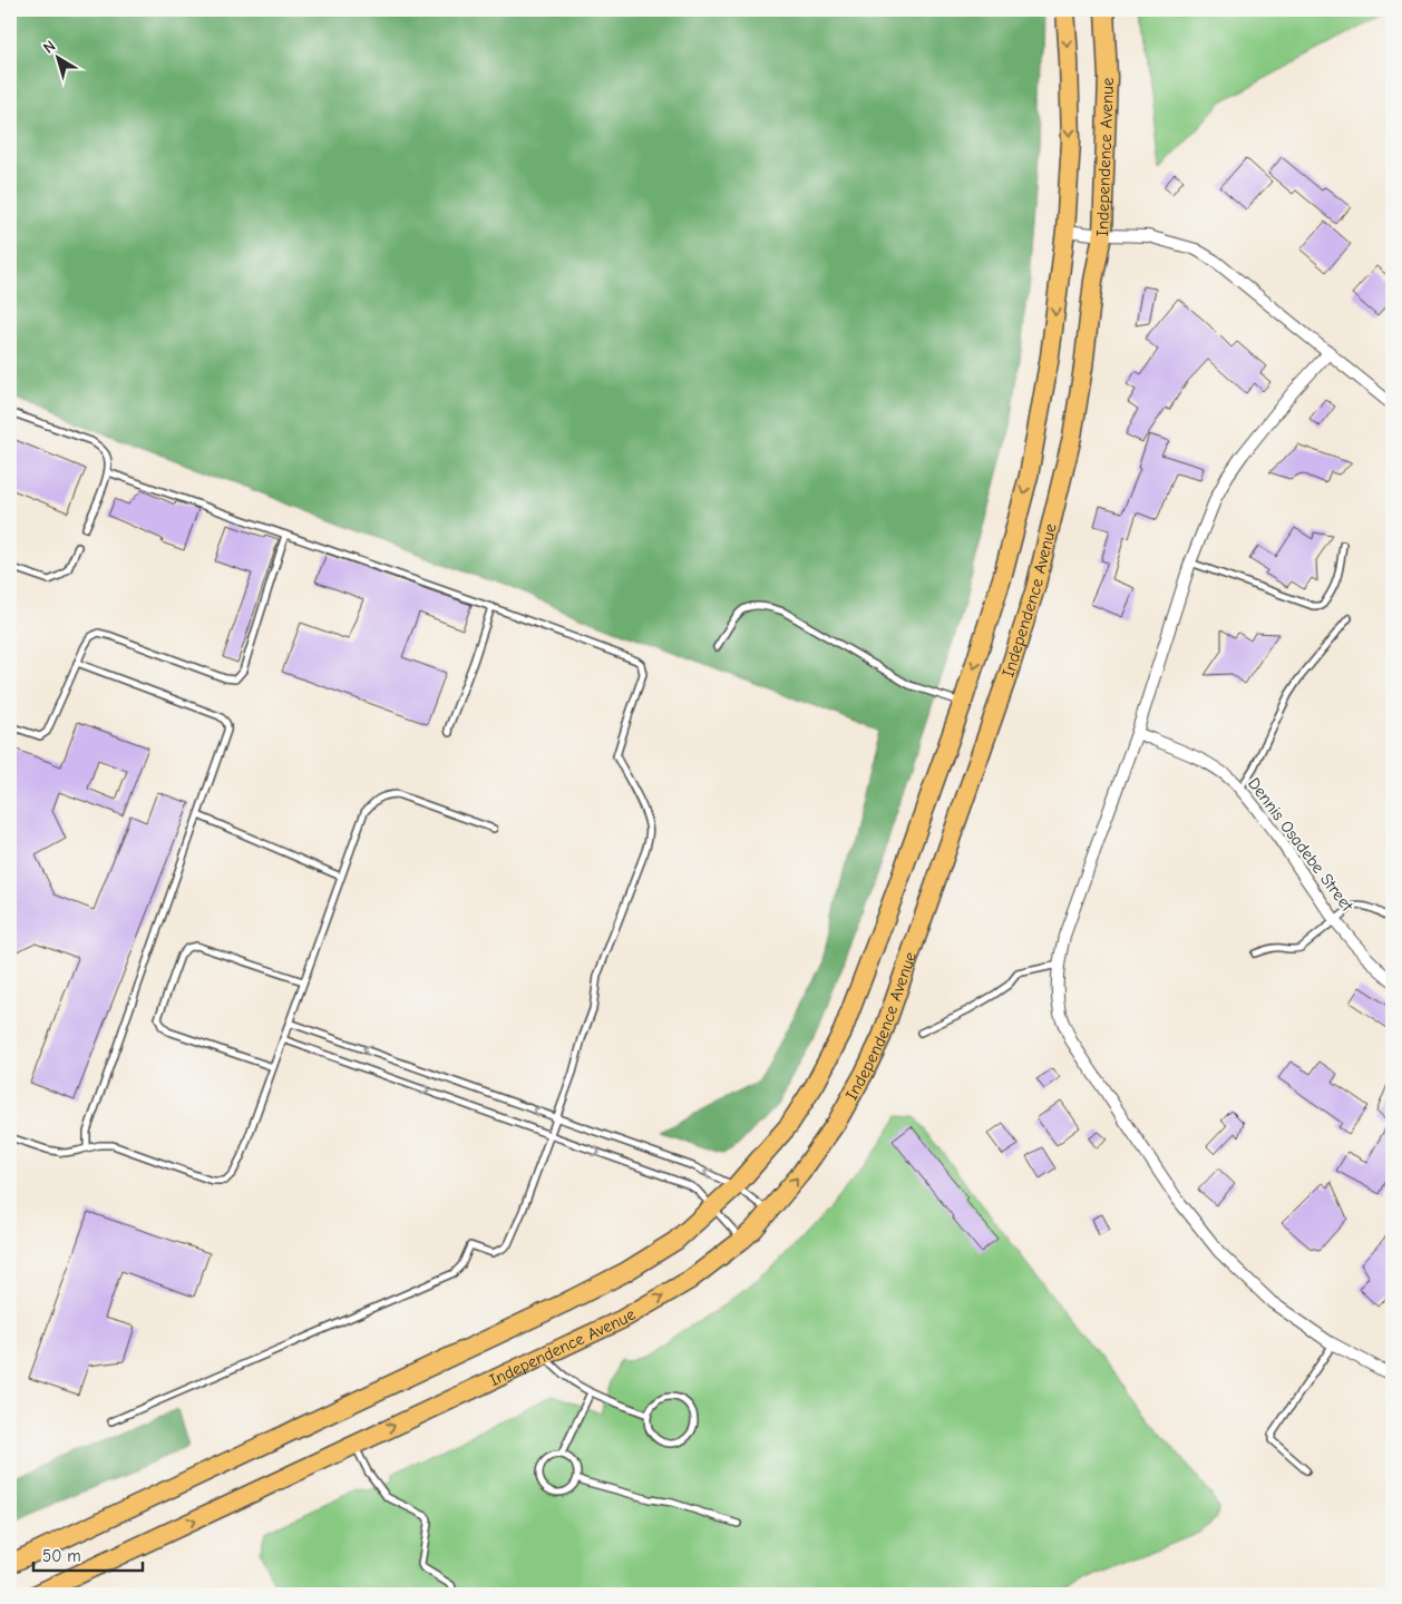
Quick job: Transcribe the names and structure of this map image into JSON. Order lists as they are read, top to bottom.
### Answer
{
  "streets": {
    "main road": ["Independence Avenue"],
    "street": ["Dennis Osadebe Street"]
  },
  "scale_bar": "50 m",
  "north": "top left"
}
